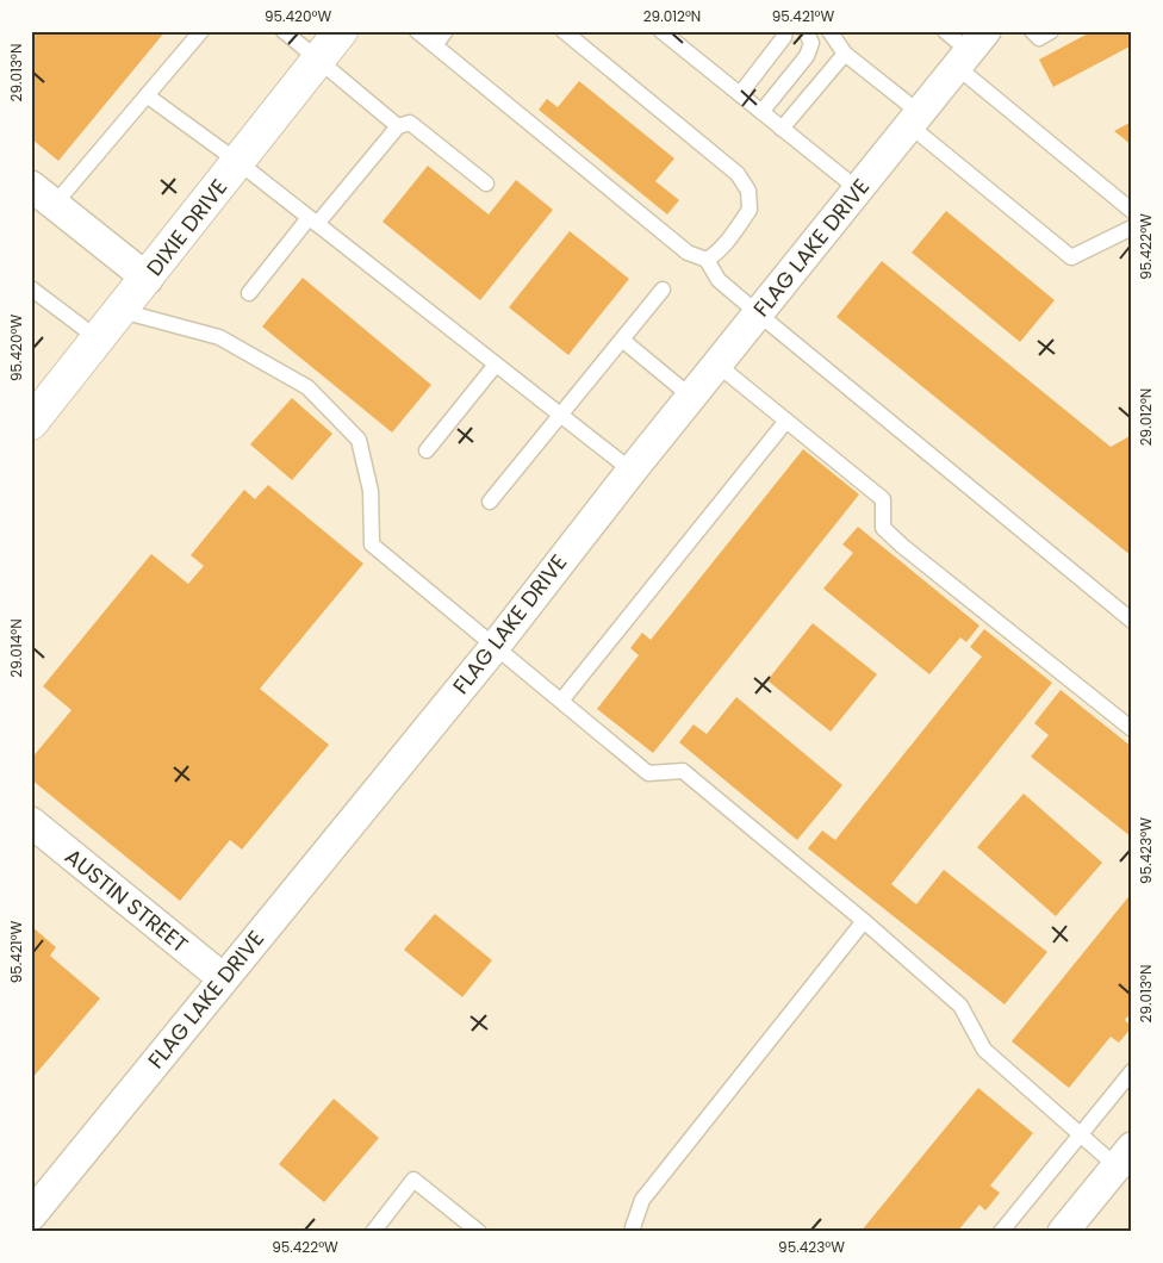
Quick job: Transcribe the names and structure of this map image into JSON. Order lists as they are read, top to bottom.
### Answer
{
  "streets": {
    "main road": ["DIXIE DRIVE"],
    "street": ["FLAG LAKE DRIVE", "AUSTIN STREET"]
  },
  "crossings": [
    ["FLAG LAKE DRIVE", "AUSTIN STREET"]
  ],
  "coordinates": [
    "95.420°W",
    "29.012°N",
    "95.421°W",
    "29.013°N",
    "95.422°W",
    "29.014°N",
    "95.423°W"
  ]
}
